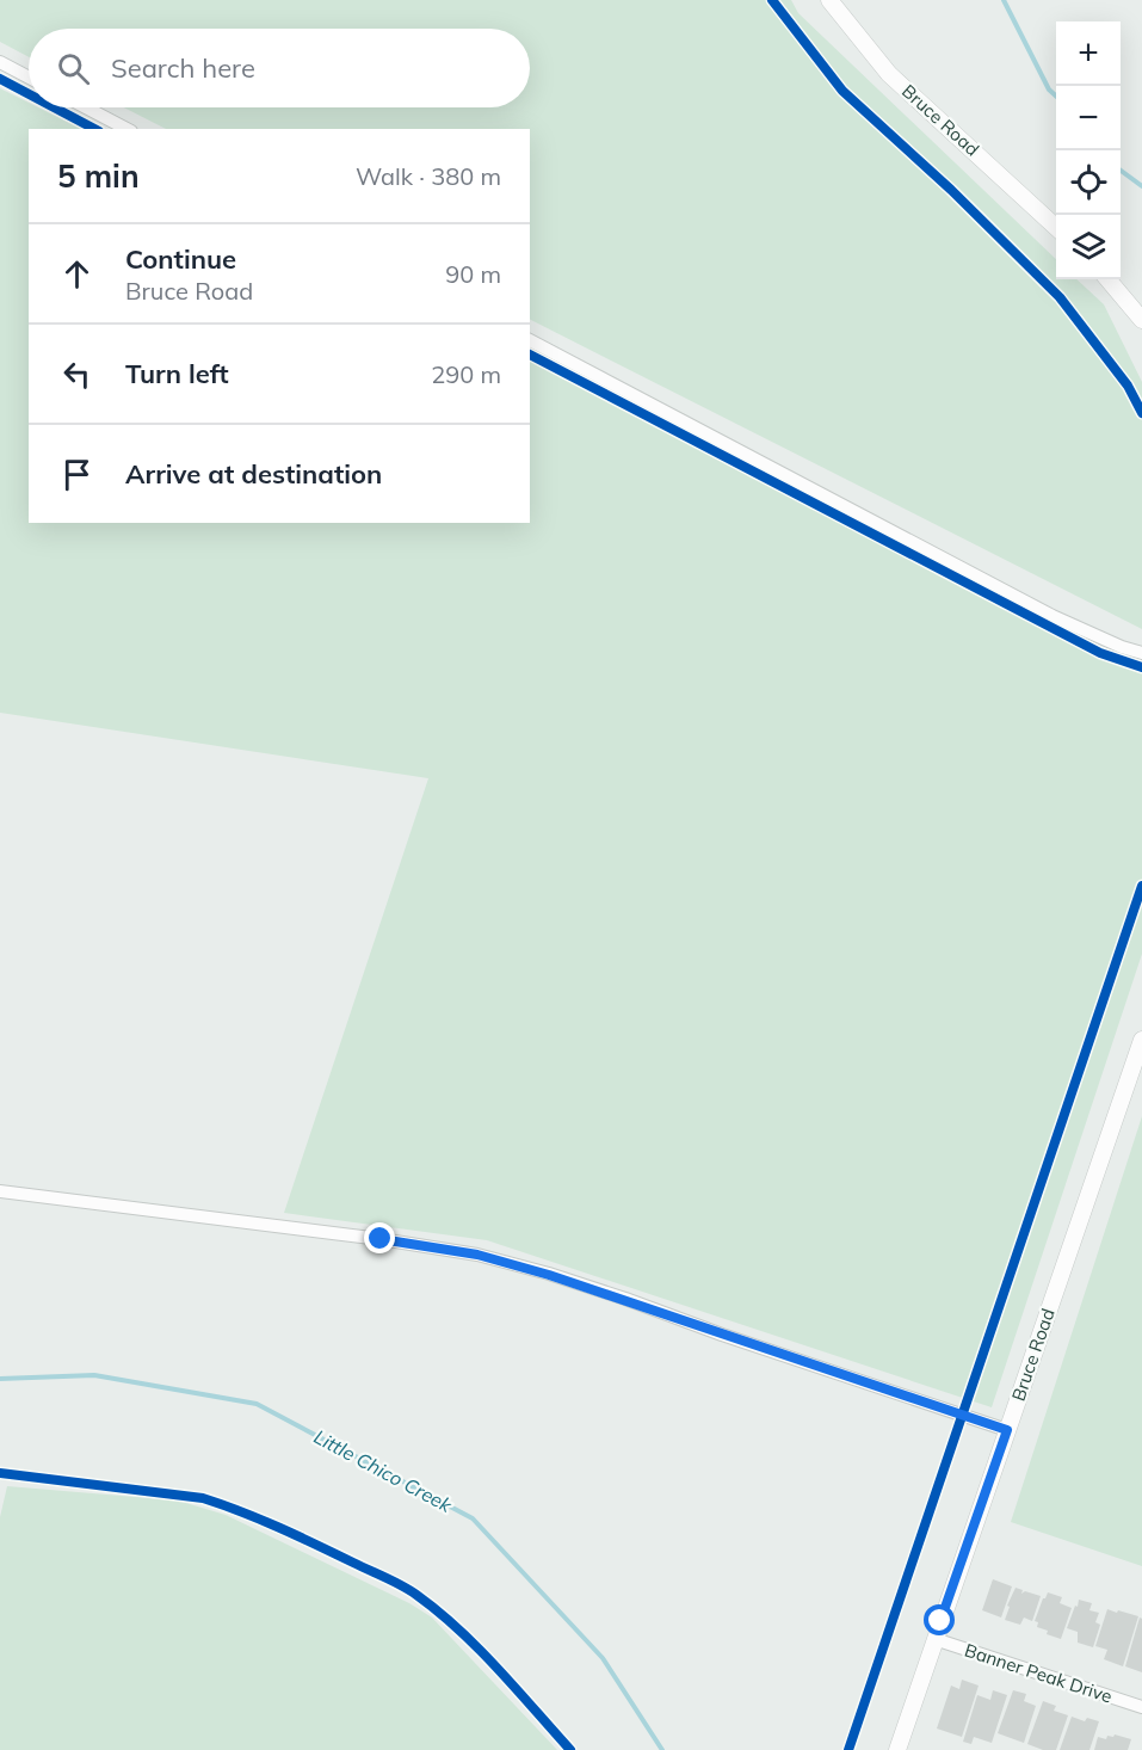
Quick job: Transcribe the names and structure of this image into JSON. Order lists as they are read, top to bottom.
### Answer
{
  "streets": {
    "street": ["Bruce Road", "Banner Peak Drive"]
  },
  "crossings": [
    ["Bruce Road", "Banner Peak Drive"]
  ],
  "water": ["Little Chico Creek"],
  "page": {
    "map_buttons": ["+", "−"],
    "search": "Search here",
    "heading": ["5 min", "Walk · 380 m"],
    "list": [
      ["Continue", "Bruce Road", "90 m"],
      ["Turn left", "290 m"],
      "Arrive at destination"
    ]
  }
}
